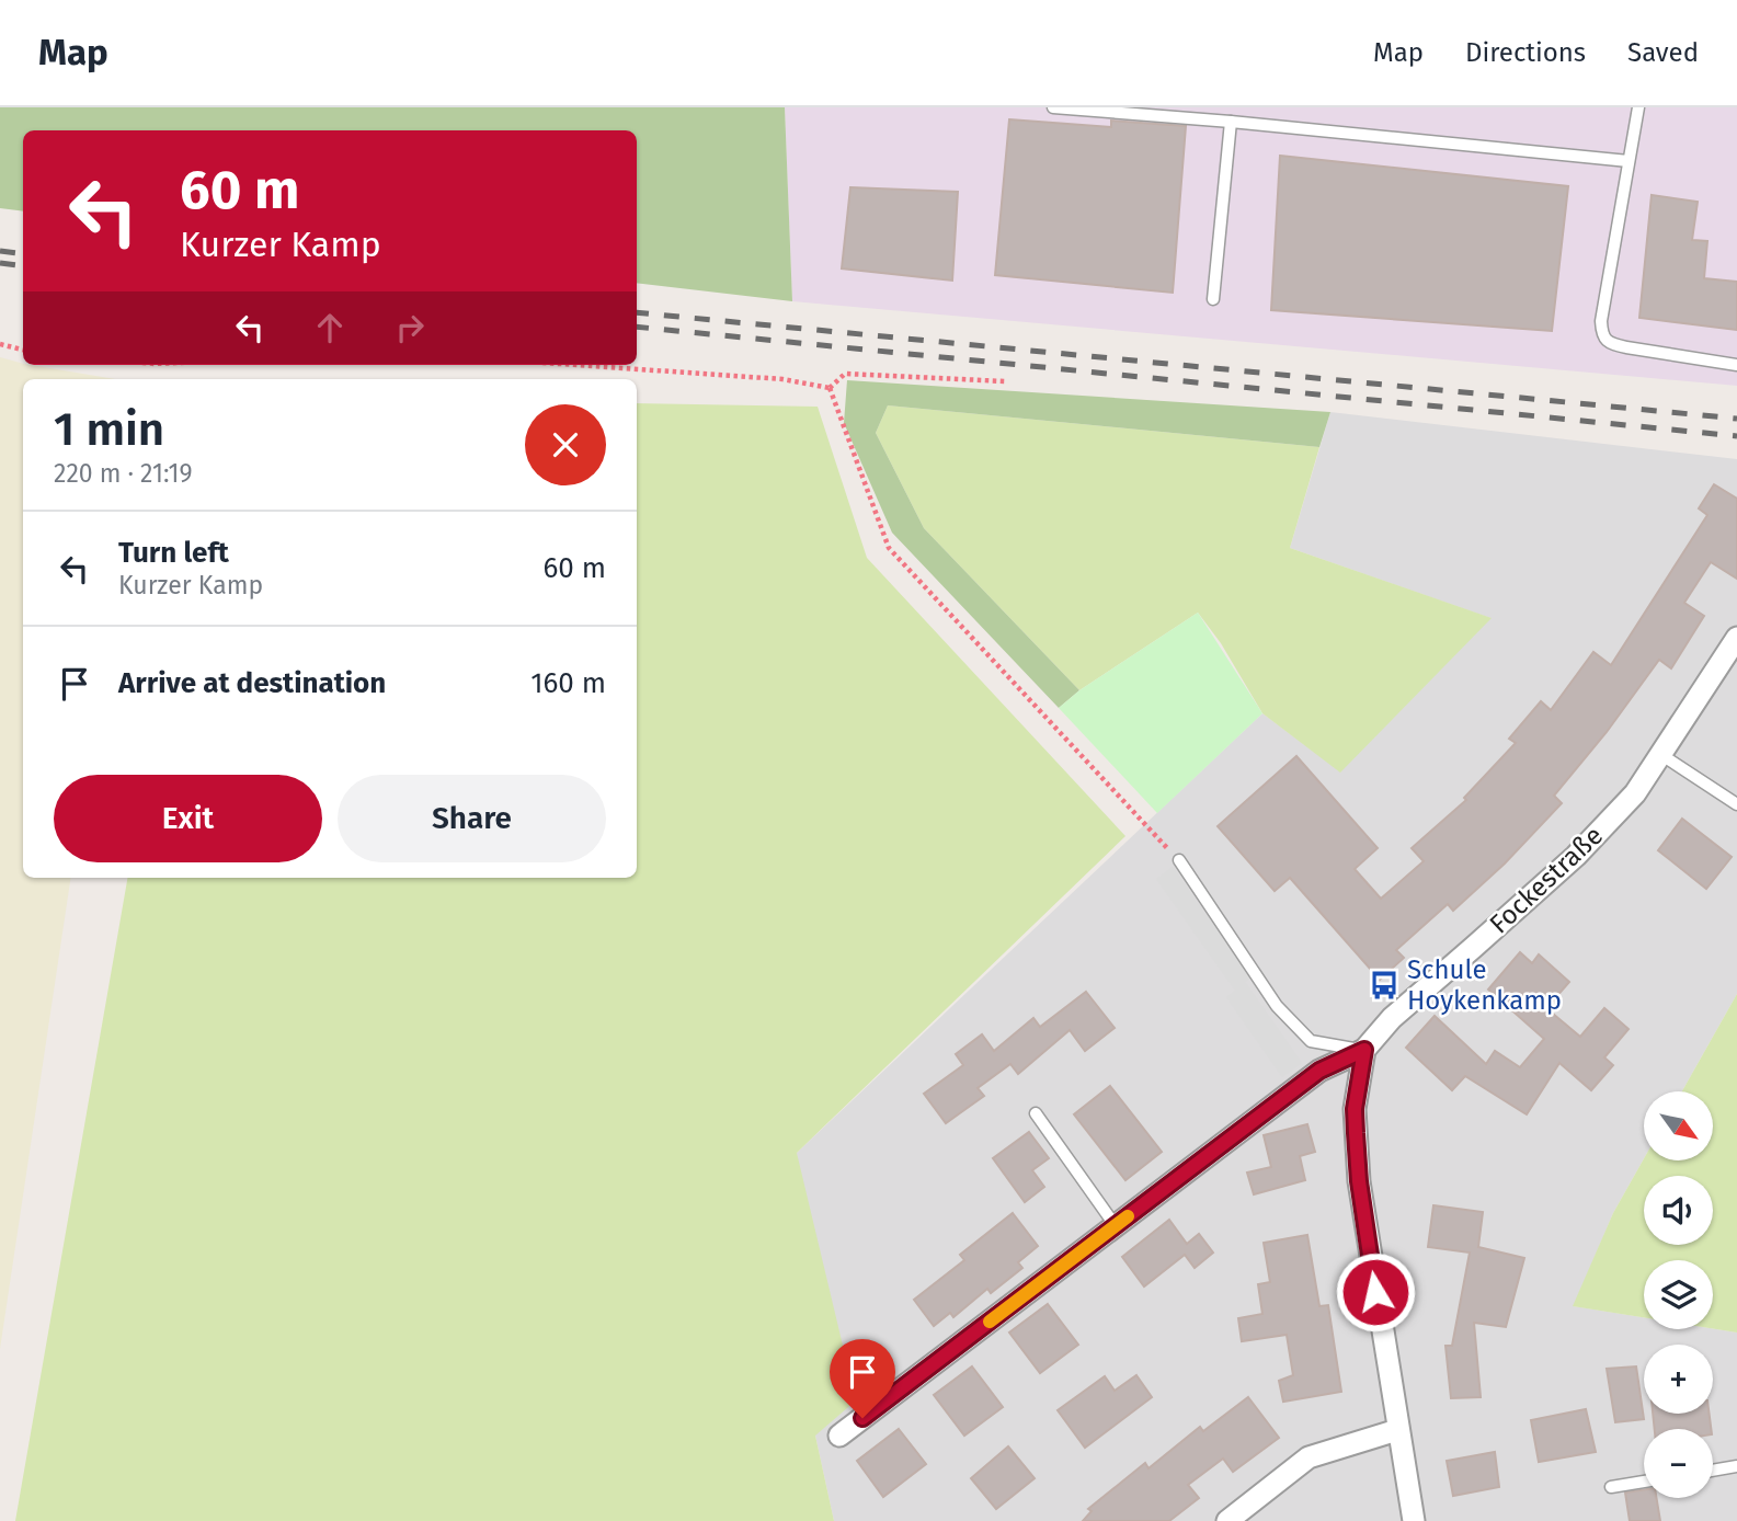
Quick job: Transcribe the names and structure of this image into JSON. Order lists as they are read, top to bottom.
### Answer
{
  "streets": {
    "street": ["Fockestraße"]
  },
  "places": {
    "bus stop": ["Schule Hoykenkamp"]
  },
  "north": "bottom right",
  "page": {
    "header": "Map",
    "nav": ["Map", "Directions", "Saved"],
    "turn": ["60 m", "Kurzer Kamp"],
    "heading": ["1 min", "220 m · 21:19"],
    "list": [
      {
        "name": "Turn left",
        "note": "Kurzer Kamp",
        "value": "60 m"
      },
      {
        "name": "Arrive at destination",
        "value": "160 m"
      }
    ],
    "buttons": ["Exit", "Share"],
    "map_buttons": ["+", "−"]
  }
}
